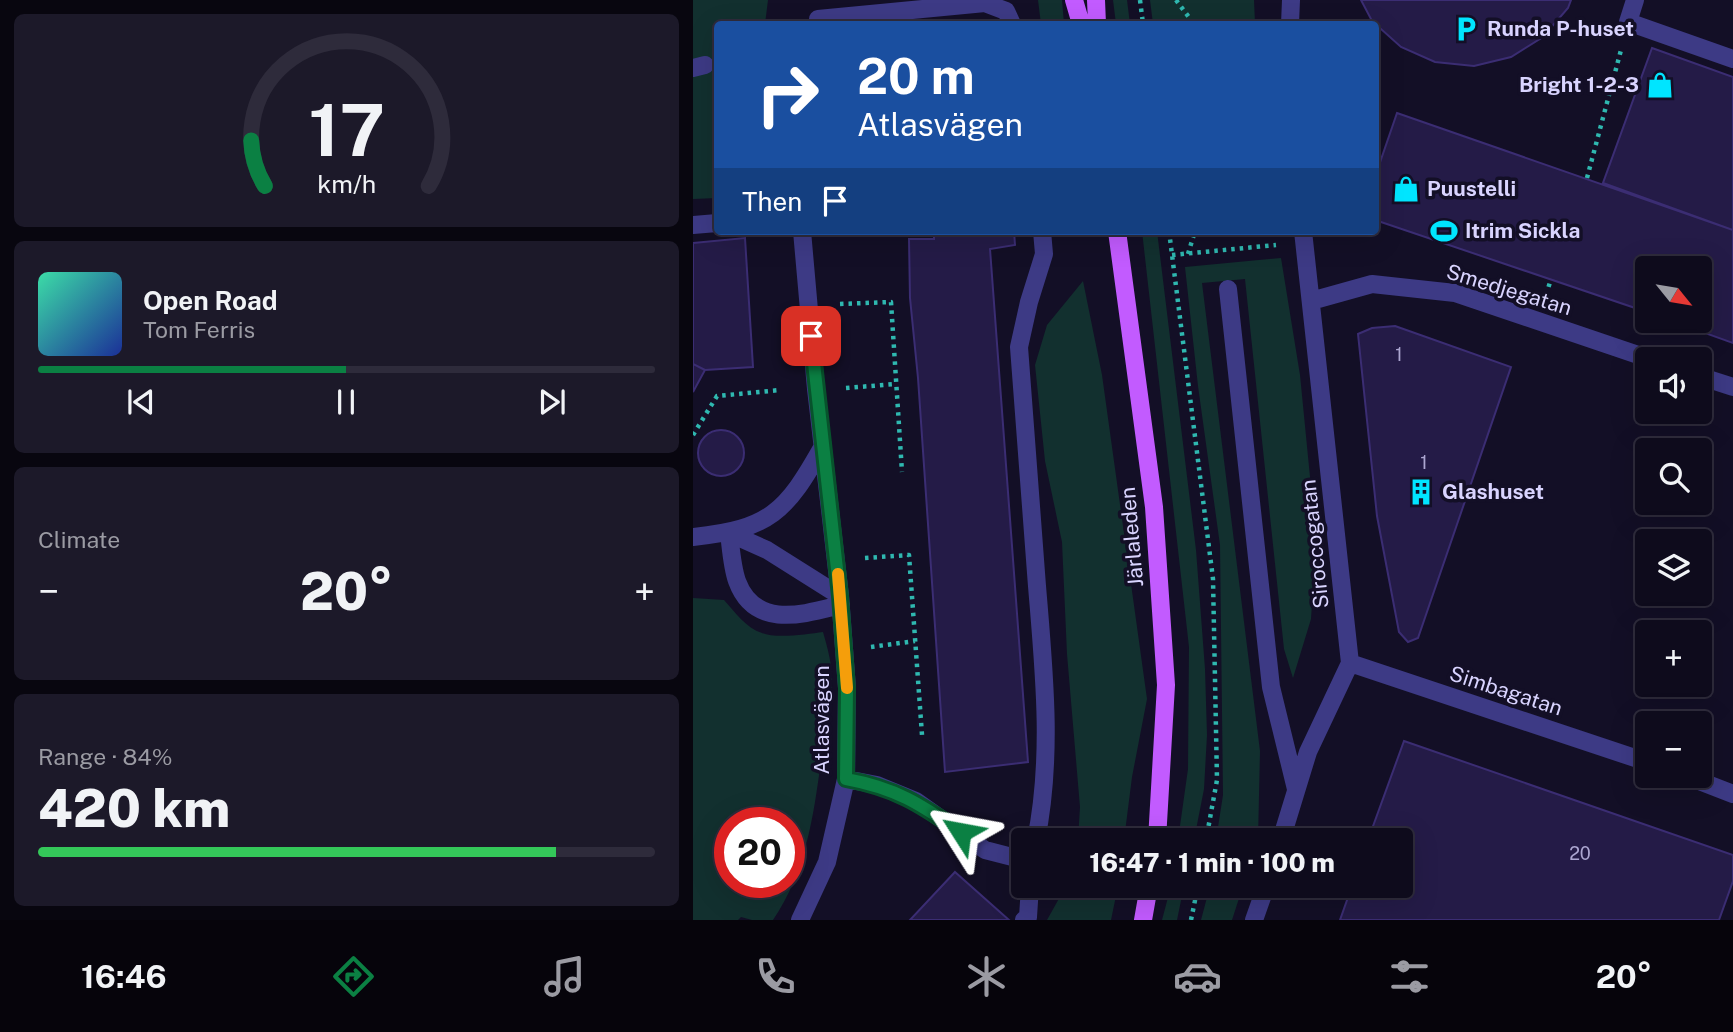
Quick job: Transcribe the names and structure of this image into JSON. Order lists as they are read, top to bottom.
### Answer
{
  "streets": {
    "main road": ["Järlaleden"],
    "street": [
      "Smedjegatan",
      "Siroccogatan",
      "Simbagatan",
      "Atlasvägen"
    ]
  },
  "crossings": [
    ["Smedjegatan", "Siroccogatan"],
    ["Siroccogatan", "Simbagatan"]
  ],
  "places": {
    "parking": ["Runda P-huset"],
    "shop": ["Bright 1-2-3", "Puustelli"],
    "sports": ["Itrim Sickla"],
    "building": ["Glashuset"]
  },
  "house_numbers": ["1", "1", "20"],
  "north": "bottom right",
  "page": {
    "turn": ["20 m", "Atlasvägen"],
    "then": "Then",
    "map_buttons": ["+", "−"],
    "song": ["Open Road", "Tom Ferris"],
    "tile": [
      "Climate",
      ["Range · 84%", "420 km"]
    ],
    "heat": ["−", "20°", "+"],
    "limit": "20",
    "trip": "16:47 · 1 min · 100 m",
    "tabs": ["16:46", "20°"],
    "gauge": ["17", "km/h"]
  }
}
